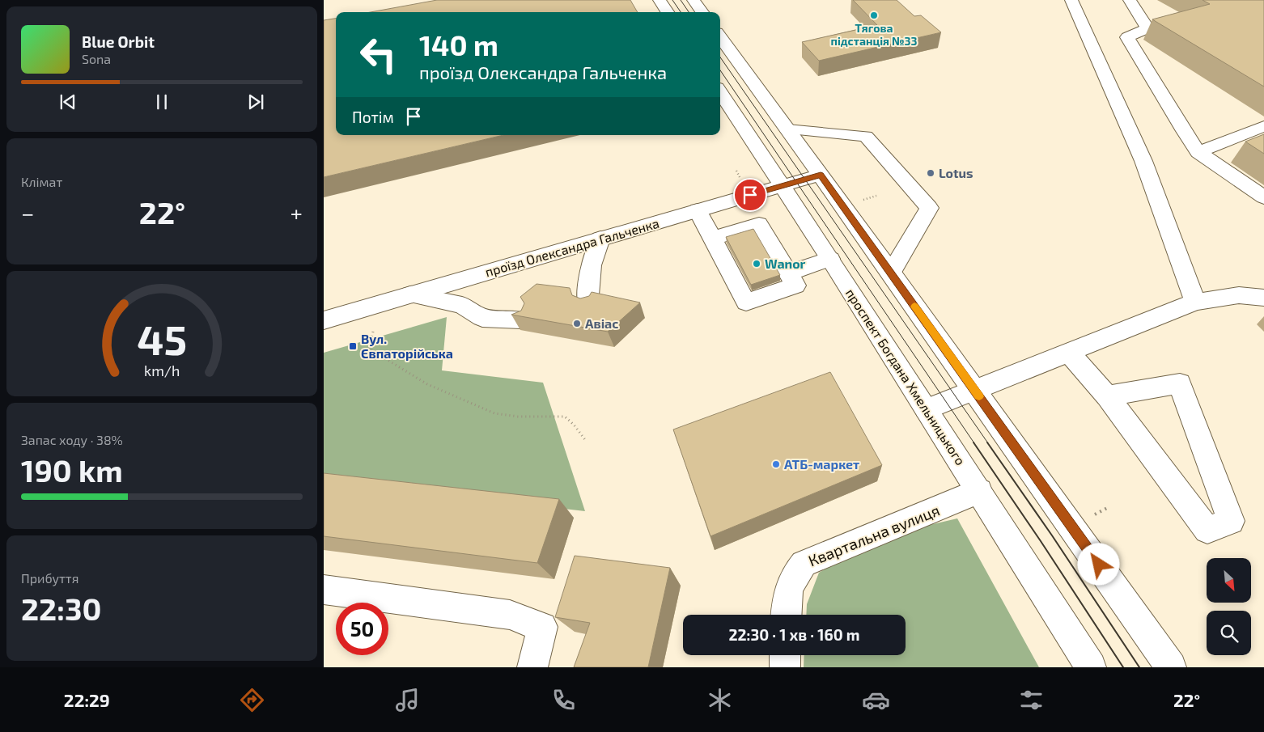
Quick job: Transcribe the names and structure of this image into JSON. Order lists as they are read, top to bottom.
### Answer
{
  "streets": {
    "main road": ["проїзд Олександра Гальченка", "проспект Богдана Хмельницького", "Квартальна вулиця"]
  },
  "crossings": [
    ["проїзд Олександра Гальченка", "проспект Богдана Хмельницького"],
    ["проспект Богдана Хмельницького", "Квартальна вулиця"]
  ],
  "places": {
    "other": [
      "Тягова пiдстанцiя №33",
      "Lotus",
      "Wanor",
      "Авіас",
      "АТБ-маркет"
    ],
    "transit": ["Вул. Євпаторійська"]
  },
  "north": "bottom right",
  "page": {
    "turn": ["140 m", "проїзд Олександра Гальченка"],
    "song": ["Blue Orbit", "Sona"],
    "then": "Потім",
    "tile": [
      "Клімат",
      ["Запас ходу · 38%", "190 km"],
      ["Прибуття", "22:30"]
    ],
    "heat": ["−", "22°", "+"],
    "limit": "50",
    "trip": "22:30 · 1 хв · 160 m",
    "tabs": ["22:29", "22°"],
    "gauge": ["45", "km/h"]
  }
}
